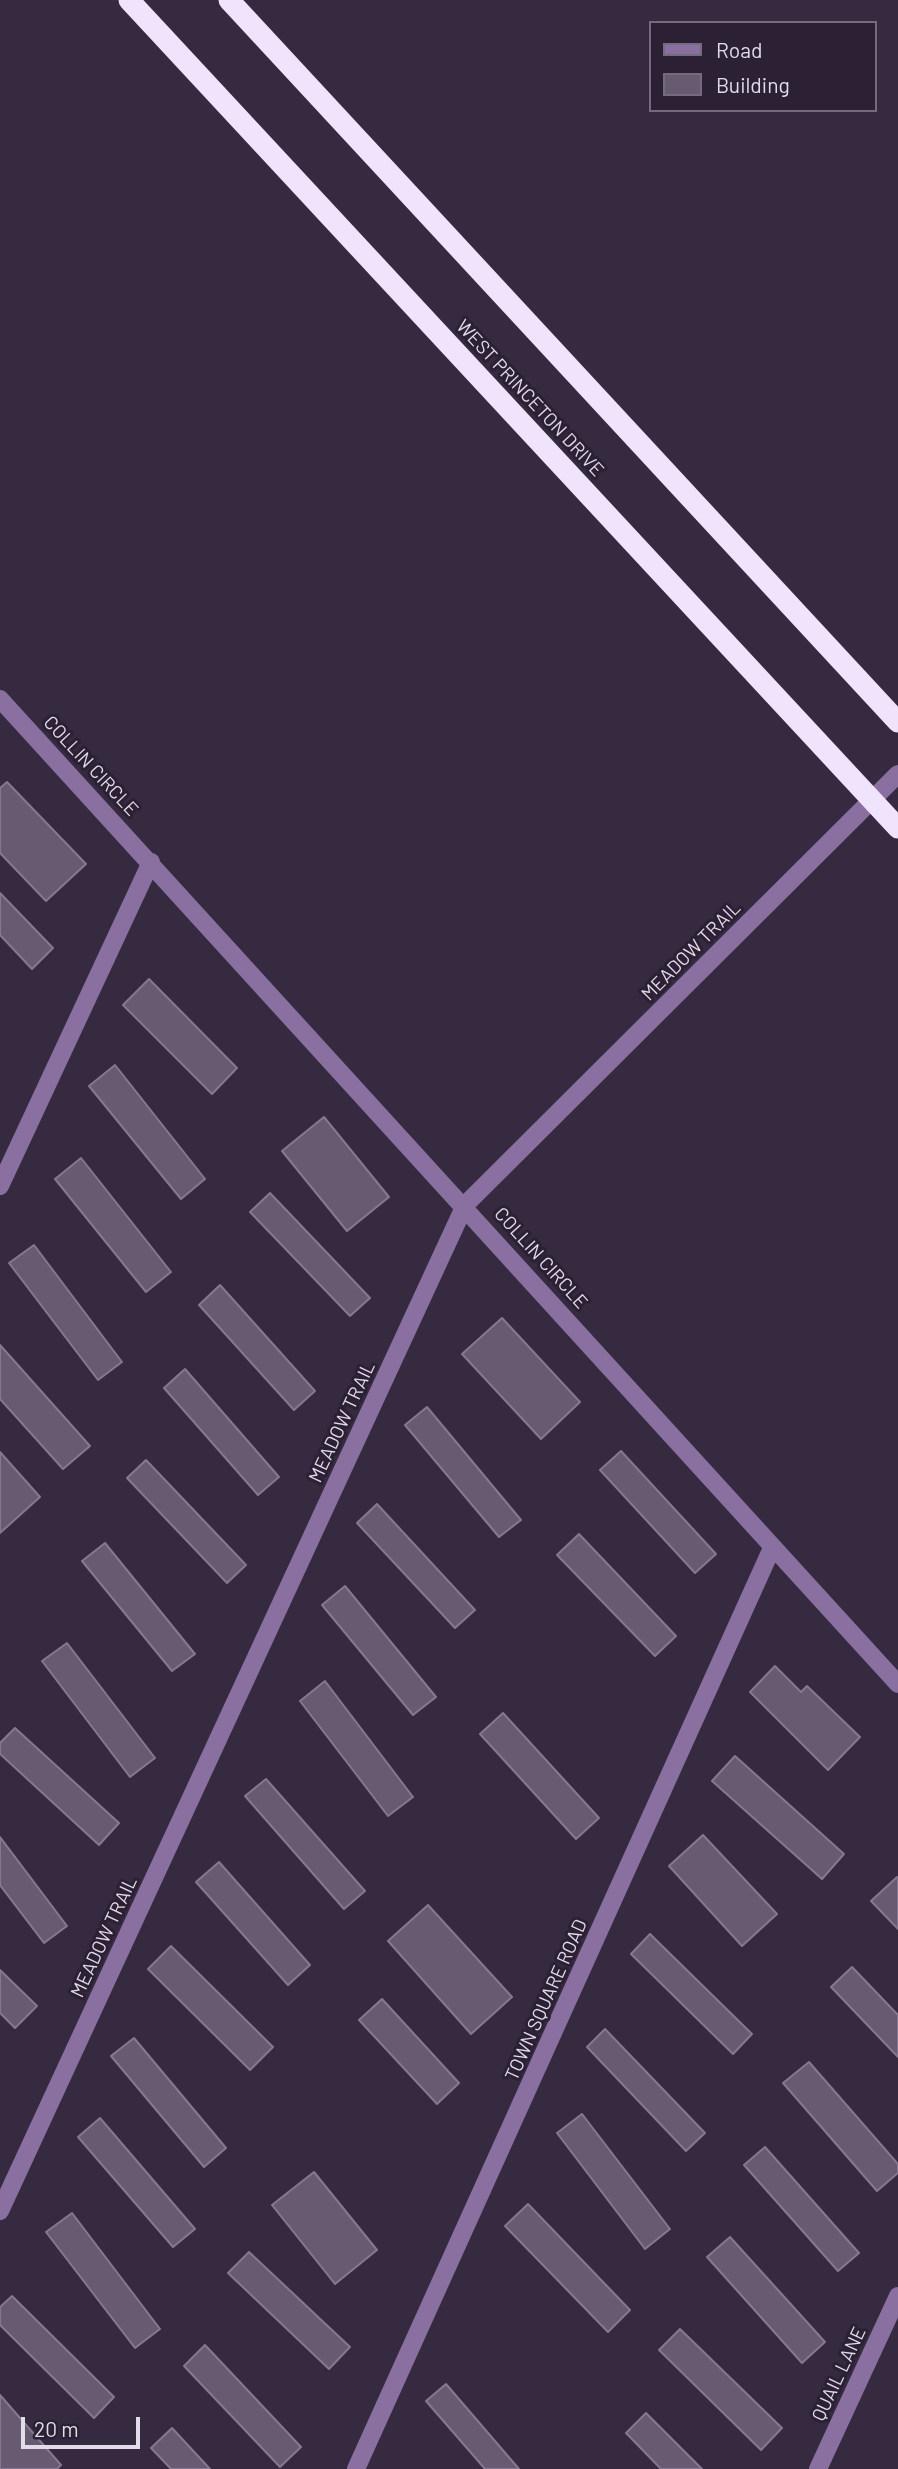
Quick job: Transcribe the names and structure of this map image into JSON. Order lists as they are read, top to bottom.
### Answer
{
  "streets": {
    "highway": ["WEST PRINCETON DRIVE"],
    "street": [
      "COLLIN CIRCLE",
      "MEADOW TRAIL",
      "TOWN SQUARE ROAD",
      "QUAIL LANE"
    ]
  },
  "crossings": [
    ["WEST PRINCETON DRIVE", "MEADOW TRAIL"],
    ["COLLIN CIRCLE", "MEADOW TRAIL"],
    ["COLLIN CIRCLE", "TOWN SQUARE ROAD"]
  ],
  "legend": ["Road", "Building"],
  "scale_bar": "20 m"
}
